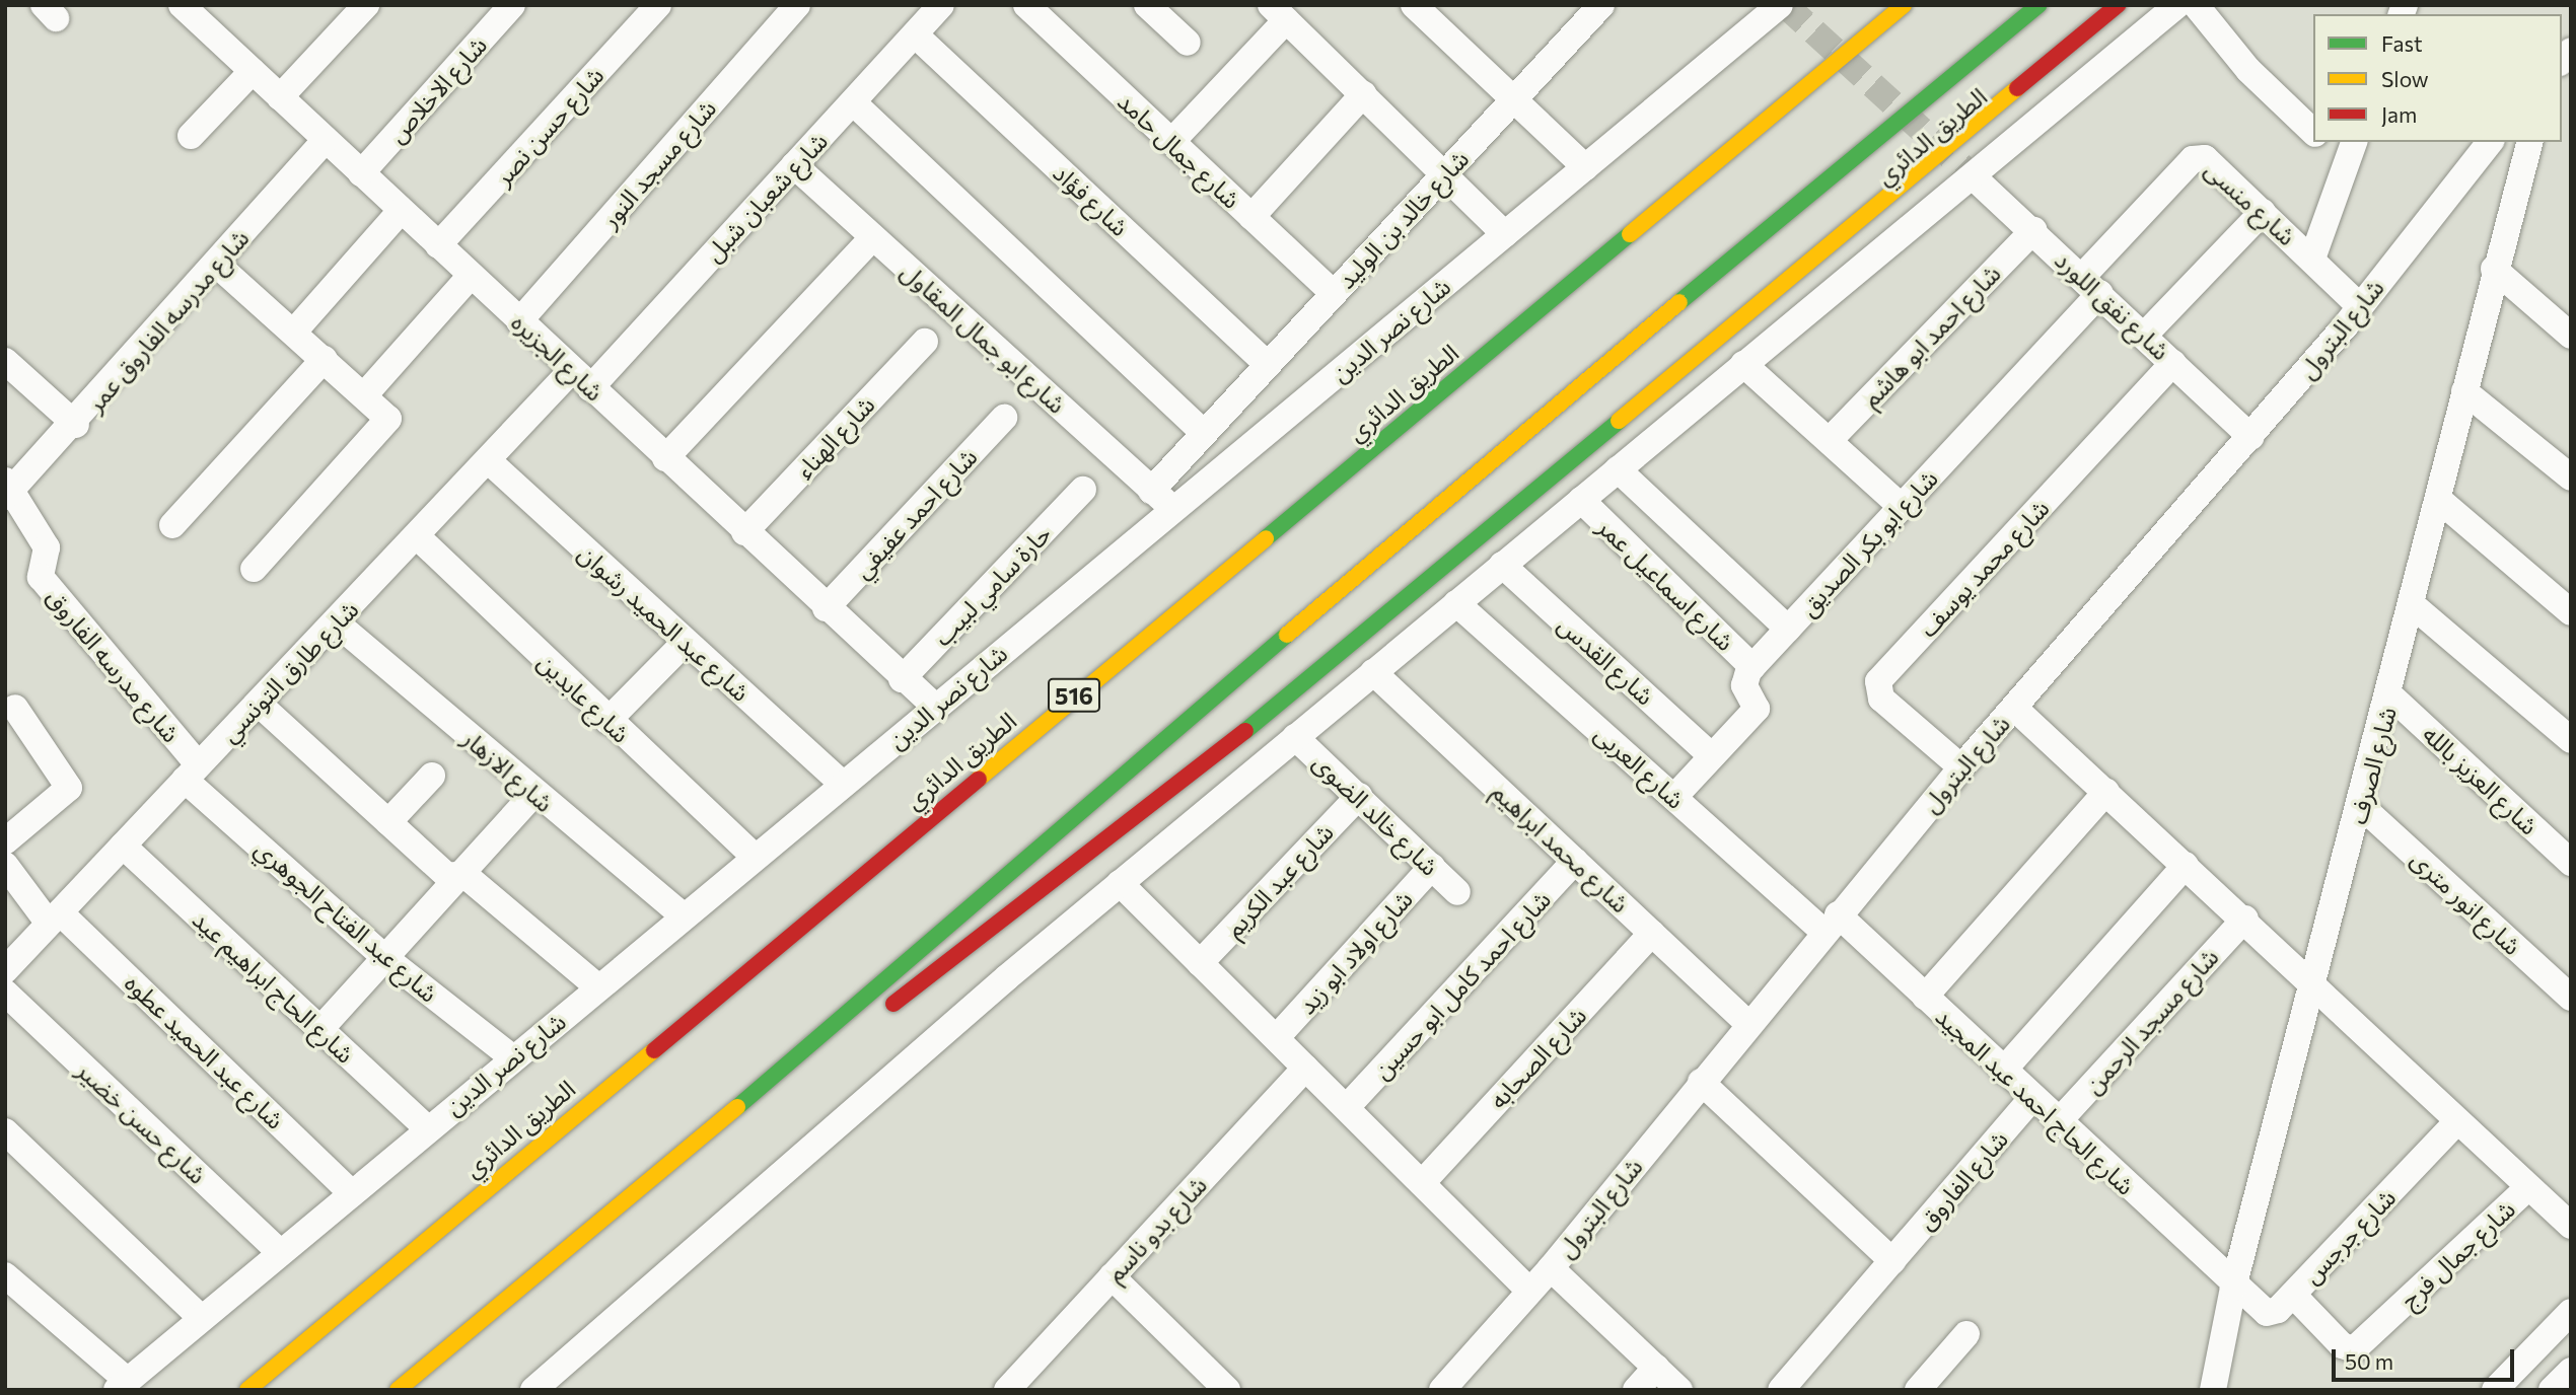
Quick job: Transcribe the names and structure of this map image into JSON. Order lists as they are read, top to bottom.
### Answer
{
  "streets": {
    "highway": ["الطريق الدائري", "516"],
    "street": [
      "شارع الاخلاص",
      "شارع حسن نصر",
      "شارع جمال حامد",
      "شارع مسجد النور",
      "شارع شعبان شبل",
      "شارع فؤاد",
      "شارع منسى",
      "شارع خالد بن الوليد",
      "شارع نفق اللورد",
      "شارع مدرسه الفاروق عمر",
      "شارع البترول",
      "شارع نصر الدين",
      "شارع احمد ابو هاشم",
      "شارع ابو جمال المقاول",
      "شارع الجزيره",
      "شارع الهناء",
      "شارع احمد عفيفي",
      "شارع ابو بكر الصديق",
      "شارع محمد يوسف",
      "شارع اسماعيل عمر",
      "حارة سامي لبيب",
      "شارع عبد الحميد رشوان",
      "شارع القدس",
      "شارع مدرسه الفاروق",
      "شارع طارق التونسي",
      "شارع عابدين",
      "شارع الصرف",
      "شارع العربى",
      "شارع الازهار",
      "شارع العزيز بالله",
      "شارع خالد الضوى",
      "شارع محمد ابراهيم",
      "شارع عبد الكريم",
      "شارع انور مترى",
      "شارع عبد الفتاح الجوهري",
      "شارع اولاد ابو زيد",
      "شارع احمد كامل ابو حسين",
      "شارع الحاج ابراهيم عيد",
      "شارع مسجد الرحمن",
      "شارع عبد الحميد عطوه",
      "شارع الصحابه",
      "شارع الحاج احمد عبد المجيد",
      "شارع حسن خضير",
      "شارع الفاروق",
      "شارع بدو ناسم",
      "شارع جرجس",
      "شارع جمال فرج"
    ]
  },
  "crossings": [
    ["شارع الاخلاص", "شارع الجزيره"],
    ["شارع حسن نصر", "شارع الجزيره"],
    ["شارع جمال حامد", "شارع خالد بن الوليد"],
    ["شارع مسجد النور", "شارع الجزيره"],
    ["شارع شعبان شبل", "شارع فؤاد"],
    ["شارع شعبان شبل", "شارع ابو جمال المقاول"],
    ["شارع شعبان شبل", "شارع الجزيره"],
    ["شارع شعبان شبل", "شارع طارق التونسي"],
    ["شارع فؤاد", "شارع خالد بن الوليد"],
    ["شارع منسى", "شارع نفق اللورد"],
    ["شارع منسى", "شارع البترول"],
    ["شارع منسى", "شارع ابو بكر الصديق"],
    ["شارع خالد بن الوليد", "شارع ابو جمال المقاول"],
    ["شارع نفق اللورد", "شارع البترول"],
    ["شارع نفق اللورد", "شارع احمد ابو هاشم"],
    ["شارع نفق اللورد", "شارع ابو بكر الصديق"],
    ["شارع نفق اللورد", "شارع محمد يوسف"],
    ["شارع مدرسه الفاروق عمر", "شارع الجزيره"],
    ["شارع مدرسه الفاروق عمر", "شارع مدرسه الفاروق"],
    ["شارع البترول", "شارع محمد يوسف"],
    ["شارع البترول", "شارع العربى"],
    ["شارع البترول", "شارع محمد ابراهيم"],
    ["شارع البترول", "شارع الحاج احمد عبد المجيد"],
    ["شارع نصر الدين", "شارع ابو جمال المقاول"],
    ["شارع نصر الدين", "شارع الجزيره"],
    ["شارع نصر الدين", "شارع عبد الحميد رشوان"],
    ["شارع نصر الدين", "شارع عابدين"],
    ["شارع نصر الدين", "شارع الازهار"],
    ["شارع نصر الدين", "شارع عبد الفتاح الجوهري"],
    ["شارع نصر الدين", "شارع الحاج ابراهيم عيد"],
    ["شارع نصر الدين", "شارع عبد الحميد عطوه"],
    ["شارع نصر الدين", "شارع حسن خضير"],
    ["شارع الجزيره", "شارع الهناء"],
    ["شارع الجزيره", "شارع احمد عفيفي"],
    ["شارع الجزيره", "حارة سامي لبيب"],
    ["شارع الجزيره", "شارع طارق التونسي"],
    ["شارع ابو بكر الصديق", "شارع اسماعيل عمر"],
    ["شارع عبد الحميد رشوان", "شارع طارق التونسي"],
    ["شارع مدرسه الفاروق", "شارع طارق التونسي"],
    ["شارع مدرسه الفاروق", "شارع عبد الفتاح الجوهري"],
    ["شارع طارق التونسي", "شارع عابدين"],
    ["شارع طارق التونسي", "شارع الازهار"],
    ["شارع طارق التونسي", "شارع عبد الفتاح الجوهري"],
    ["شارع طارق التونسي", "شارع الحاج ابراهيم عيد"],
    ["شارع طارق التونسي", "شارع عبد الحميد عطوه"],
    ["شارع الصرف", "شارع العزيز بالله"],
    ["شارع الصرف", "شارع انور مترى"],
    ["شارع الصرف", "شارع الحاج احمد عبد المجيد"],
    ["شارع الصرف", "شارع جرجس"],
    ["شارع العربى", "شارع الحاج احمد عبد المجيد"],
    ["شارع خالد الضوى", "شارع عبد الكريم"],
    ["شارع خالد الضوى", "شارع اولاد ابو زيد"],
    ["شارع محمد ابراهيم", "شارع احمد كامل ابو حسين"],
    ["شارع محمد ابراهيم", "شارع الصحابه"],
    ["شارع مسجد الرحمن", "شارع الحاج احمد عبد المجيد"],
    ["شارع الحاج احمد عبد المجيد", "شارع الفاروق"],
    ["شارع الحاج احمد عبد المجيد", "شارع جرجس"],
    ["شارع جرجس", "شارع جمال فرج"]
  ],
  "legend": ["Fast", "Slow", "Jam"],
  "scale_bar": "50 m"
}
